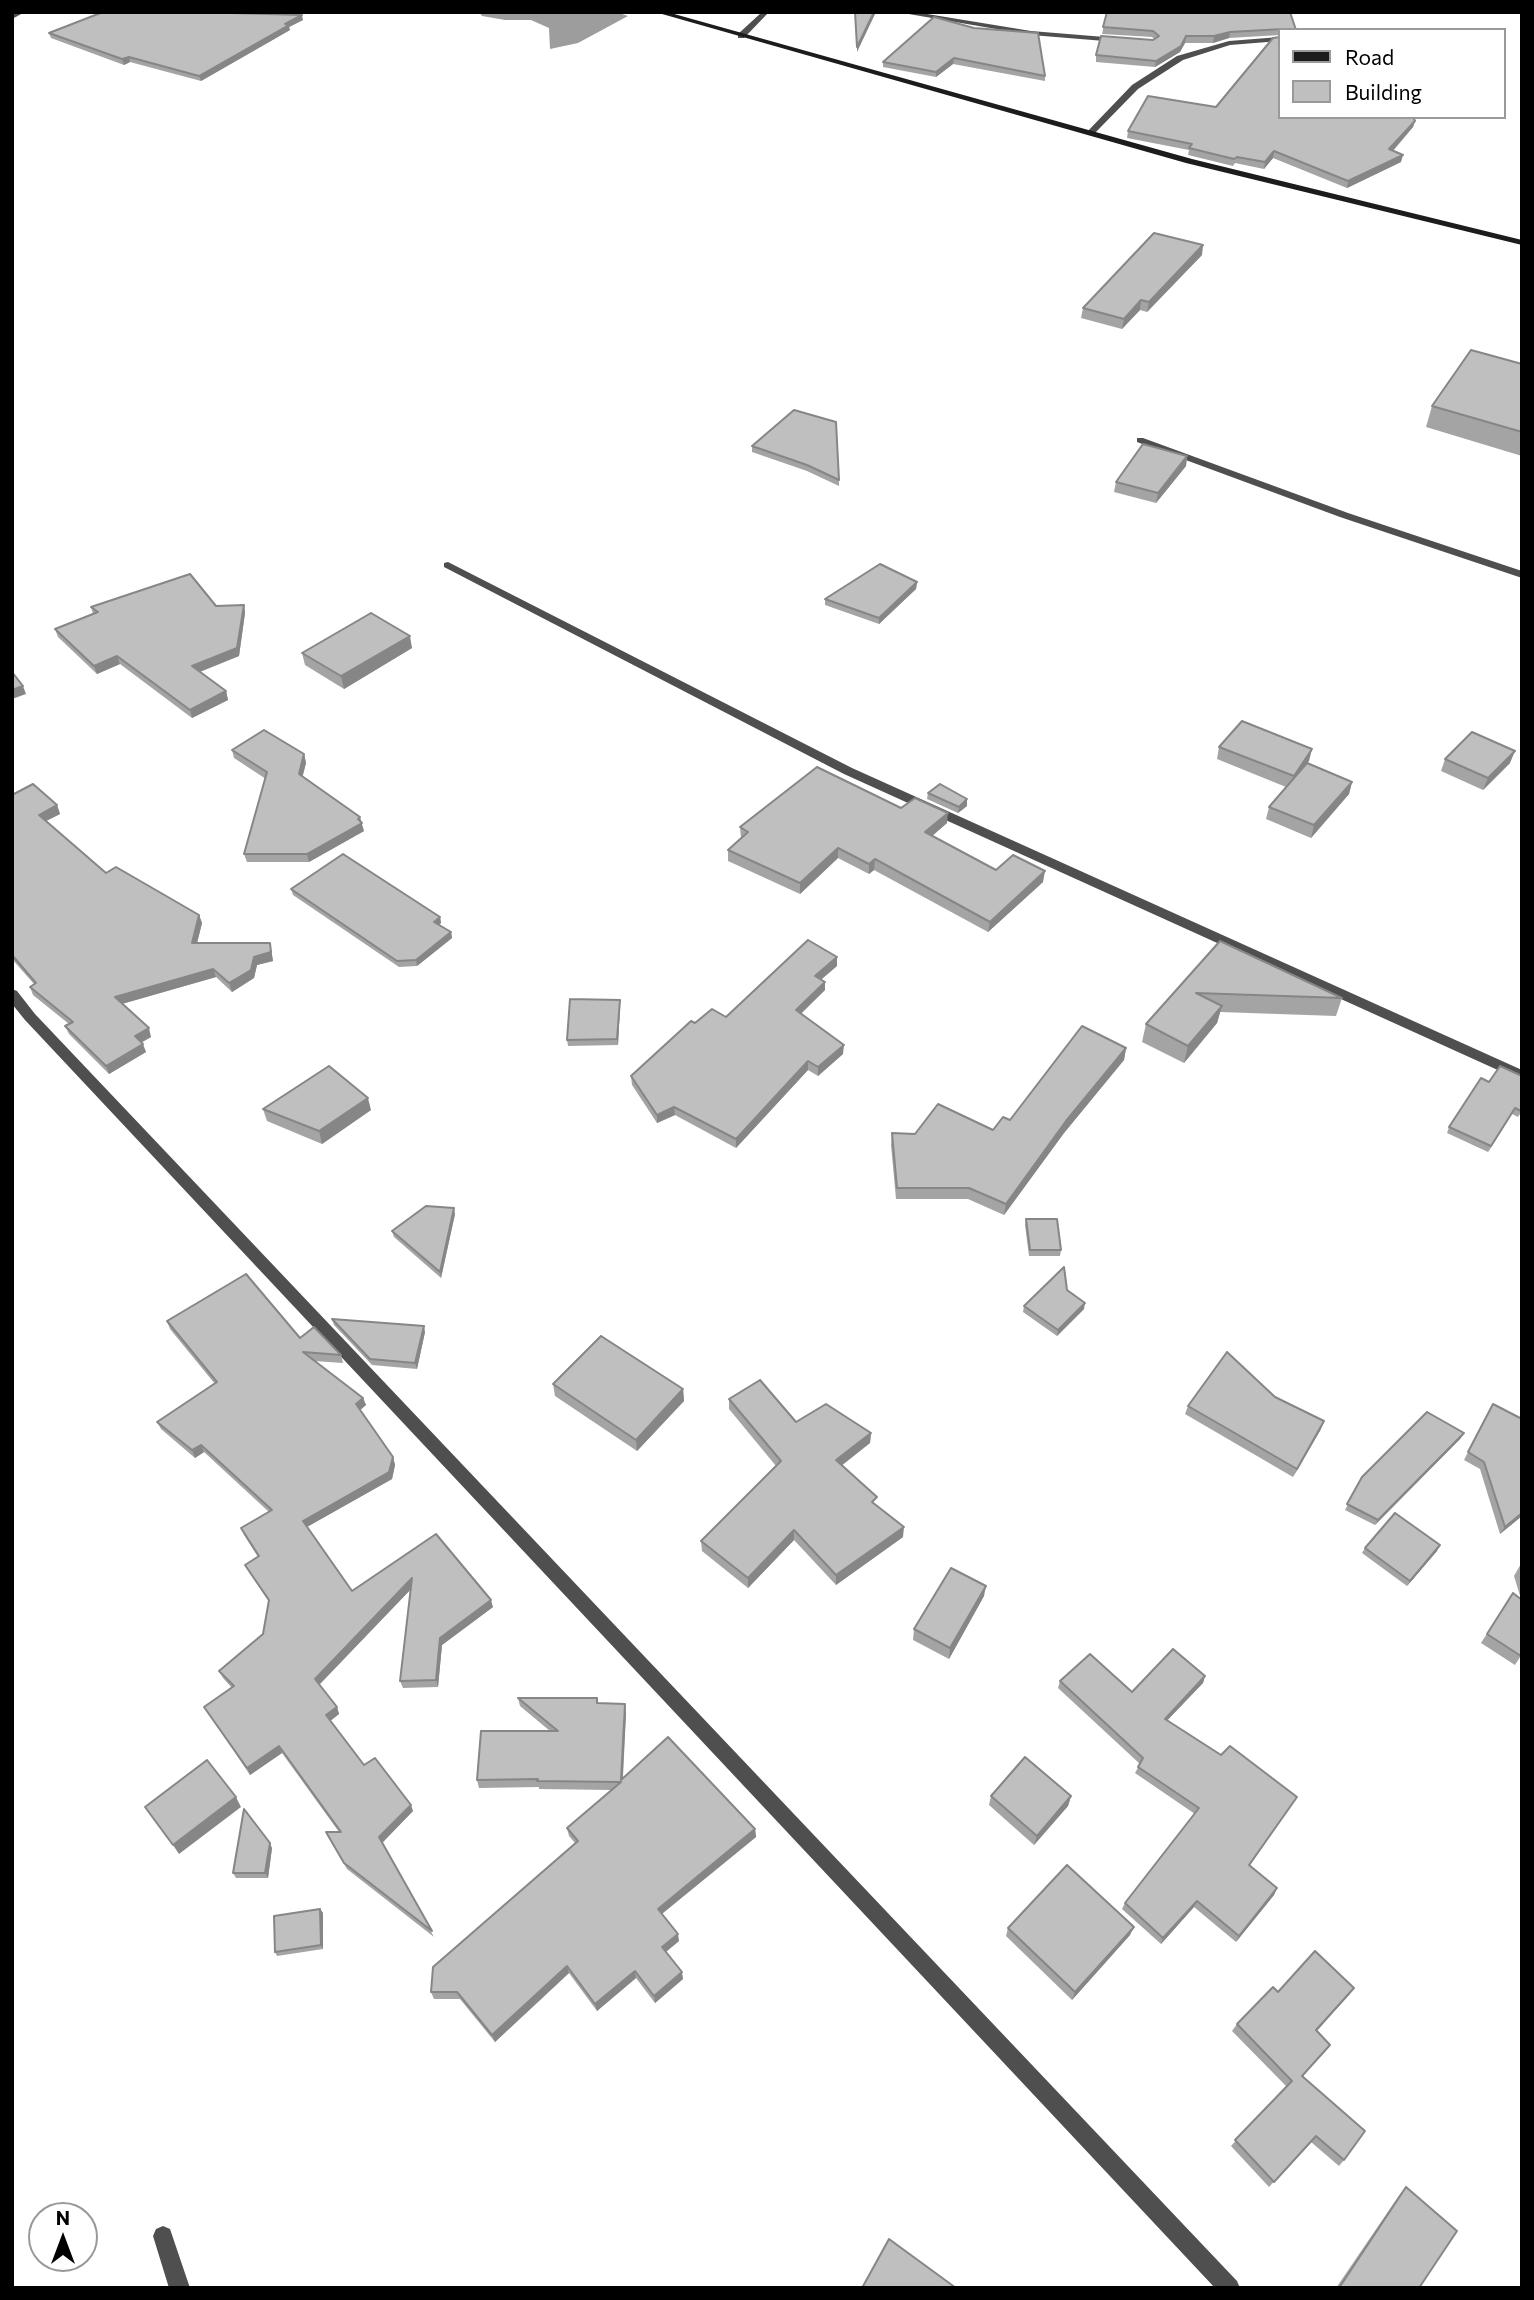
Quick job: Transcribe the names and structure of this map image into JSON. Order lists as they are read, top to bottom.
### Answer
{
  "legend": ["Road", "Building"],
  "north": "top"
}
